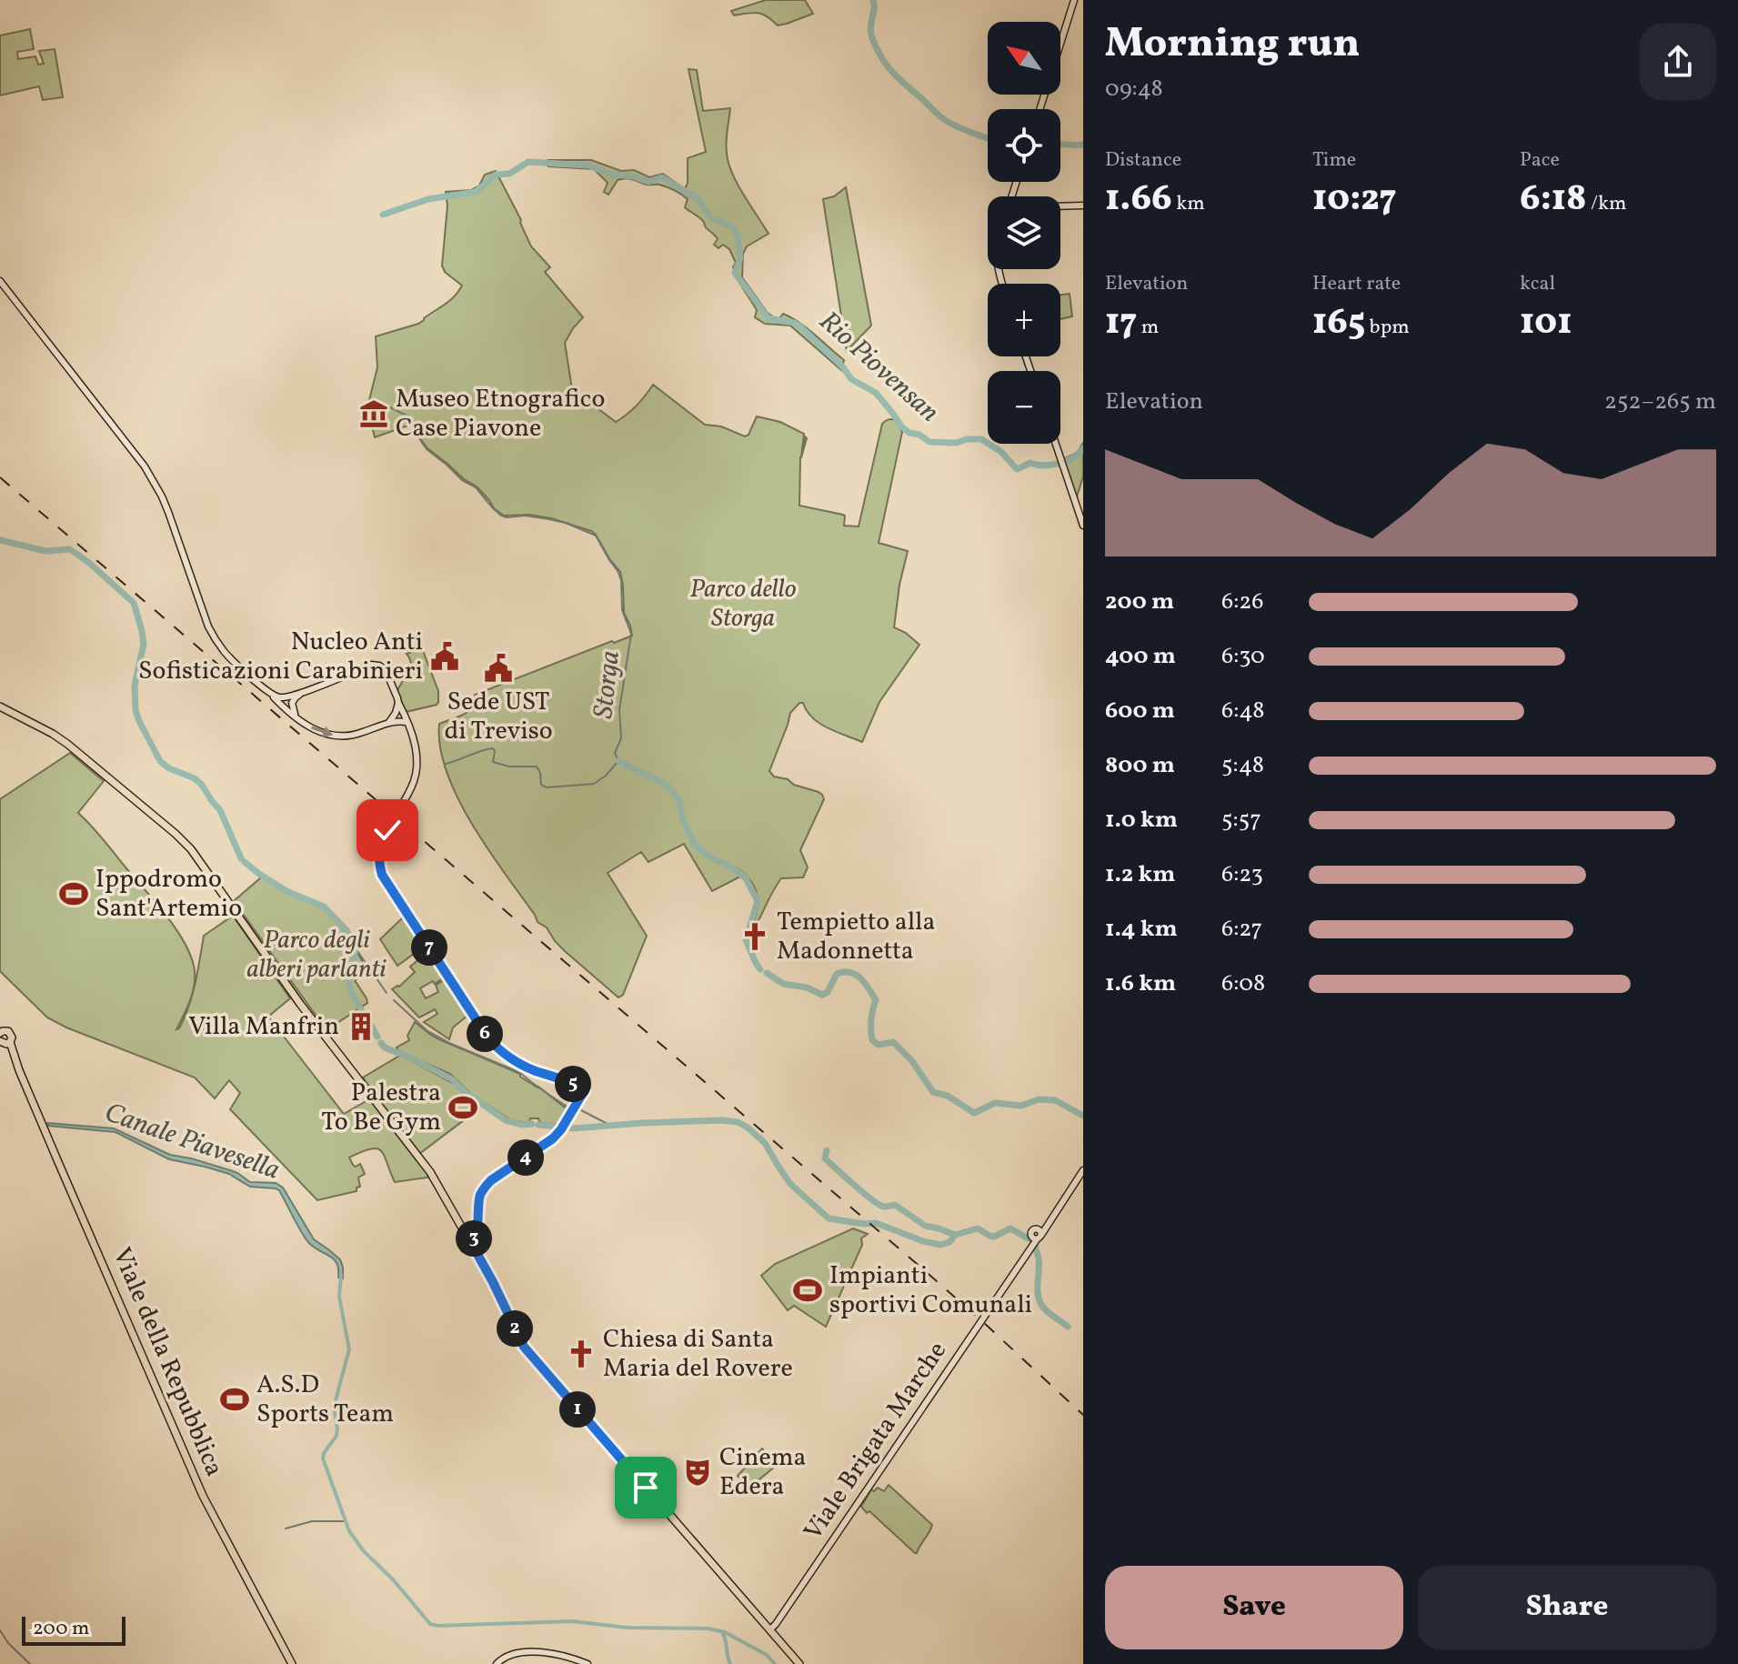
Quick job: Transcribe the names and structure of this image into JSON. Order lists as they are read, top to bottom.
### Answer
{
  "streets": {
    "main road": ["Viale della Repubblica"],
    "street": ["Viale Brigata Marche"]
  },
  "water": ["Rio Piovensan", "Storga", "Canale Piavesella"],
  "parks": ["Parco dello Storga", "Parco degli alberi parlanti"],
  "places": {
    "museum": ["Museo Etnografico Case Piavone"],
    "public building": ["Nucleo Anti Sofisticazioni Carabinieri", "Sede UST di Treviso"],
    "sports": [
      "Ippodromo Sant'Artemio",
      "Palestra To Be Gym",
      "Impianti sportivi Comunali",
      "A.S.D Sports Team"
    ],
    "church": ["Tempietto alla Madonnetta", "Chiesa di Santa Maria del Rovere"],
    "building": ["Villa Manfrin"],
    "theatre": ["Cinema Edera"]
  },
  "scale_bar": "200 m",
  "north": "top left",
  "page": {
    "heading": ["Morning run", "09:48"],
    "map_buttons": ["+", "−"],
    "stats": [
      ["Distance", "1.66 km"],
      ["Time", "10:27"],
      ["Pace", "6:18 /km"],
      ["Elevation", "17 m"],
      ["Heart rate", "165 bpm"],
      ["kcal", "101"]
    ],
    "chart": ["Elevation", "252–265 m"],
    "list": [
      {
        "name": "200 m",
        "note": "6:26"
      },
      {
        "name": "400 m",
        "note": "6:30"
      },
      {
        "name": "600 m",
        "note": "6:48"
      },
      {
        "name": "800 m",
        "note": "5:48"
      },
      {
        "name": "1.0 km",
        "note": "5:57"
      },
      {
        "name": "1.2 km",
        "note": "6:23"
      },
      {
        "name": "1.4 km",
        "note": "6:27"
      },
      {
        "name": "1.6 km",
        "note": "6:08"
      }
    ],
    "pins": [
      "7",
      "6",
      "5",
      "4",
      "3",
      "2",
      "1"
    ],
    "buttons": ["Save", "Share"],
    "scale": "200 m"
  }
}
